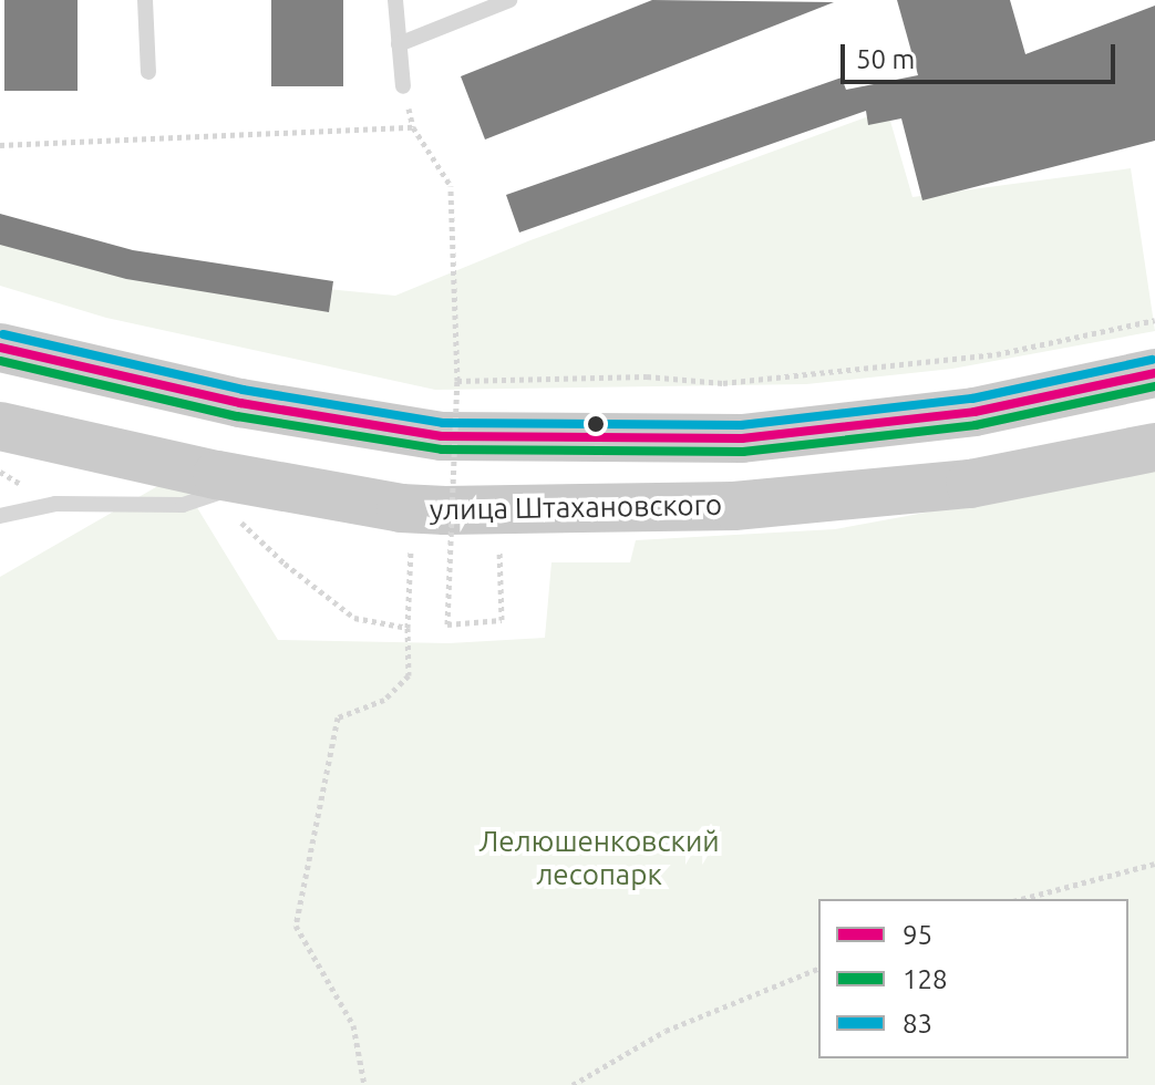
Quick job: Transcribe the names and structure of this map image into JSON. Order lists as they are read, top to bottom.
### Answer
{
  "streets": {
    "main road": ["улица Штахановского"]
  },
  "parks": ["Лелюшенковский лесопарк"],
  "lines": ["transit line 83", "transit line 95", "transit line 128"],
  "legend": ["95", "128", "83"],
  "scale_bar": "50 m"
}
